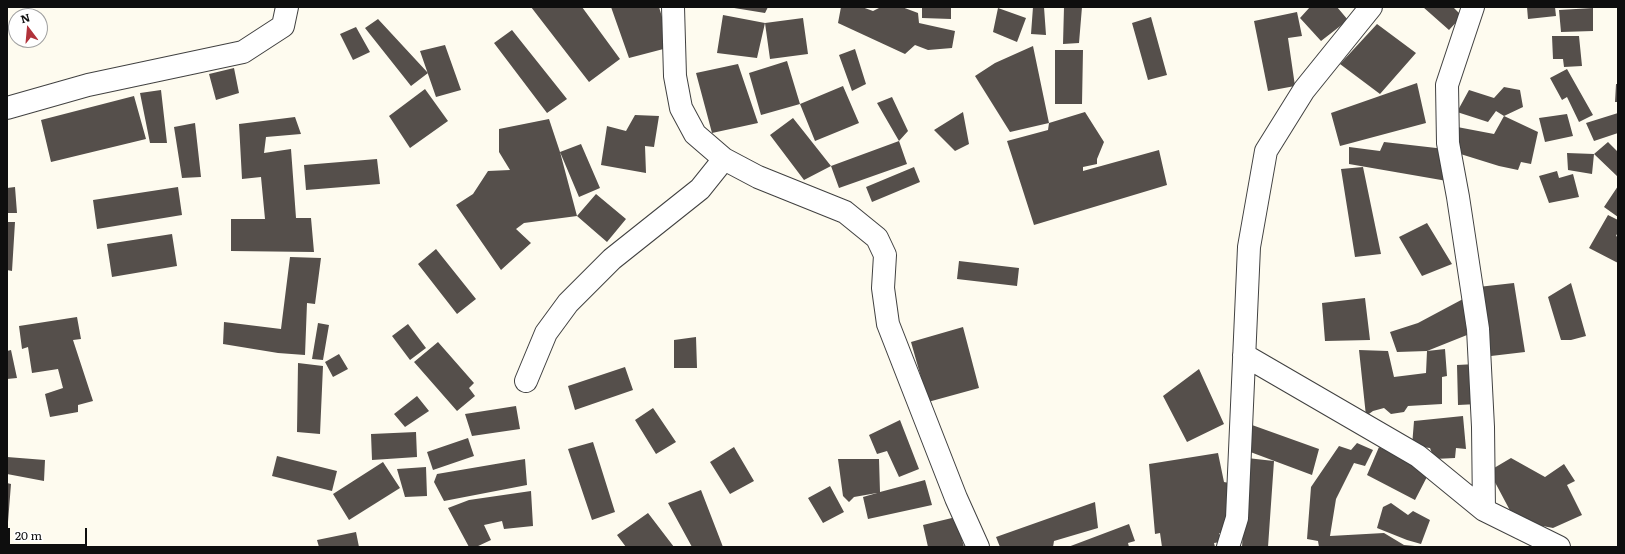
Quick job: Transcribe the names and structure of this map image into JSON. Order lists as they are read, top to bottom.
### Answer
{
  "scale_bar": "20 m",
  "north": "top"
}
